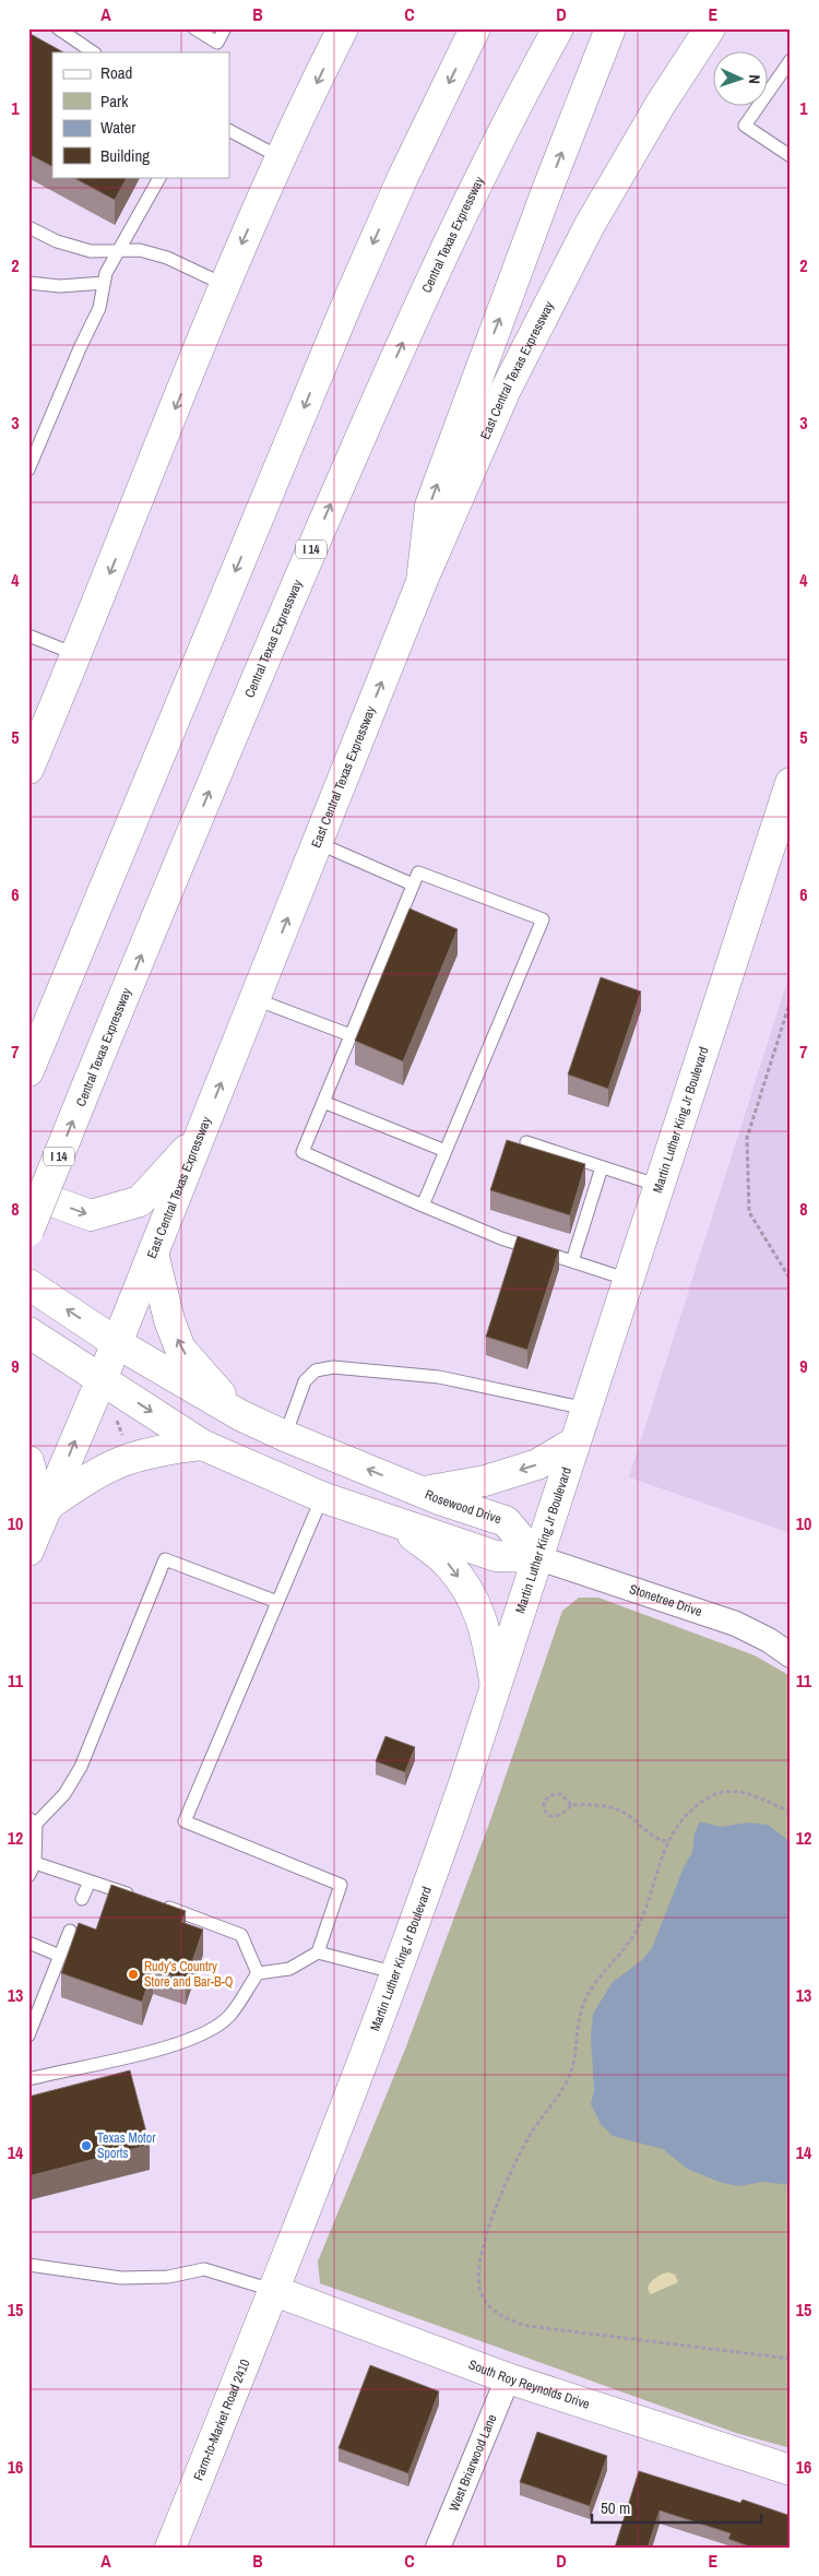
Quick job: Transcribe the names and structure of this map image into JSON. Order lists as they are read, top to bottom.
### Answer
{
  "streets": {
    "main road": [
      "Central Texas Expressway",
      "East Central Texas Expressway",
      "I 14",
      "Martin Luther King Jr Boulevard",
      "Rosewood Drive",
      "South Roy Reynolds Drive",
      "Farm-to-Market Road 2410"
    ],
    "street": ["Stonetree Drive", "West Briarwood Lane"]
  },
  "crossings": [
    ["East Central Texas Expressway", "Rosewood Drive"],
    ["Martin Luther King Jr Boulevard", "Rosewood Drive"],
    ["Martin Luther King Jr Boulevard", "Stonetree Drive"],
    ["Martin Luther King Jr Boulevard", "South Roy Reynolds Drive"],
    ["Martin Luther King Jr Boulevard", "Farm-to-Market Road 2410"],
    ["Rosewood Drive", "Stonetree Drive"],
    ["South Roy Reynolds Drive", "Farm-to-Market Road 2410"],
    ["South Roy Reynolds Drive", "West Briarwood Lane"]
  ],
  "places": ["Rudy's Country Store and Bar-B-Q", "Texas Motor Sports"],
  "legend": [
    "Road",
    "Park",
    "Water",
    "Building"
  ],
  "scale_bar": "50 m",
  "north": "right",
  "grid": {
    "columns": [
      "A",
      "B",
      "C",
      "D",
      "E"
    ],
    "rows": [
      "1",
      "2",
      "3",
      "4",
      "5",
      "6",
      "7",
      "8",
      "9",
      "10",
      "11",
      "12",
      "13",
      "14",
      "15",
      "16"
    ]
  }
}
